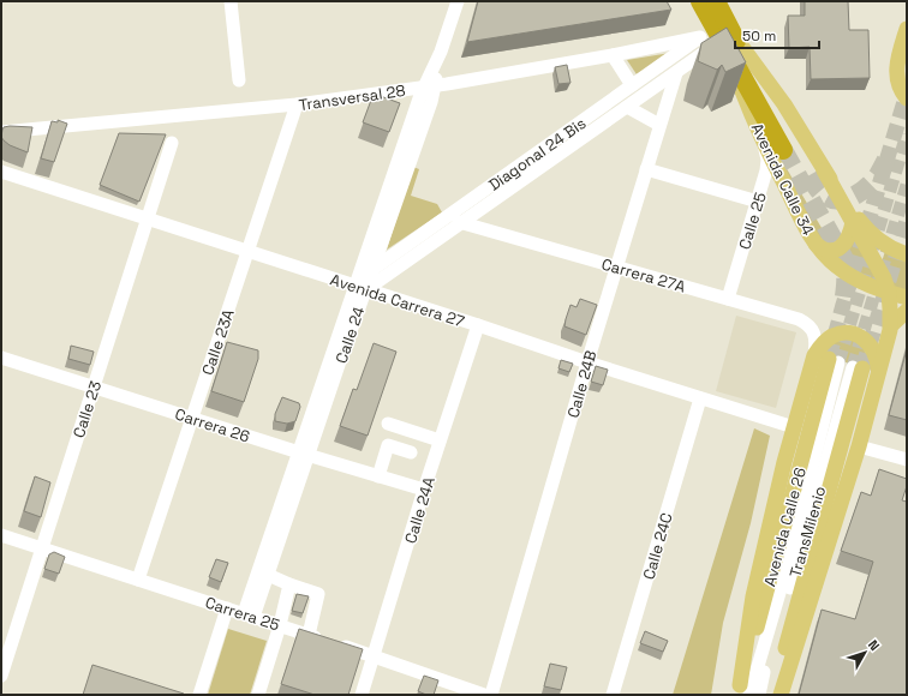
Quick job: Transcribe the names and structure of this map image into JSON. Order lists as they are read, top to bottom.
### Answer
{
  "streets": {
    "main road": ["Avenida Calle 34", "Avenida Calle 26"],
    "street": [
      "Transversal 28",
      "Diagonal 24 Bis",
      "Calle 25",
      "Carrera 27A",
      "Avenida Carrera 27",
      "Calle 24",
      "Calle 23A",
      "Calle 24B",
      "Calle 23",
      "Carrera 26",
      "Calle 24A",
      "TransMilenio",
      "Calle 24C",
      "Carrera 25"
    ]
  },
  "crossings": [
    ["Transversal 28", "Diagonal 24 Bis"],
    ["Transversal 28", "Avenida Calle 34"],
    ["Transversal 28", "Calle 24"],
    ["Transversal 28", "Calle 23A"],
    ["Diagonal 24 Bis", "Avenida Calle 34"],
    ["Diagonal 24 Bis", "Carrera 27A"],
    ["Diagonal 24 Bis", "Avenida Carrera 27"],
    ["Diagonal 24 Bis", "Calle 24"],
    ["Diagonal 24 Bis", "Calle 24B"],
    ["Avenida Calle 34", "Calle 25"],
    ["Calle 25", "Carrera 27A"],
    ["Carrera 27A", "Calle 24B"],
    ["Carrera 27A", "Avenida Calle 26"],
    ["Avenida Carrera 27", "Calle 24"],
    ["Avenida Carrera 27", "Calle 23A"],
    ["Avenida Carrera 27", "Calle 24B"],
    ["Avenida Carrera 27", "Calle 23"],
    ["Avenida Carrera 27", "Calle 24A"],
    ["Avenida Carrera 27", "Calle 24C"],
    ["Calle 24", "Carrera 26"],
    ["Calle 24", "Carrera 25"],
    ["Calle 23A", "Carrera 26"],
    ["Calle 23A", "Carrera 25"],
    ["Calle 23", "Carrera 26"],
    ["Calle 23", "Carrera 25"],
    ["Carrera 26", "Calle 24A"],
    ["Calle 24A", "Carrera 25"],
    ["Avenida Calle 26", "TransMilenio"]
  ],
  "scale_bar": "50 m",
  "north": "top right"
}
